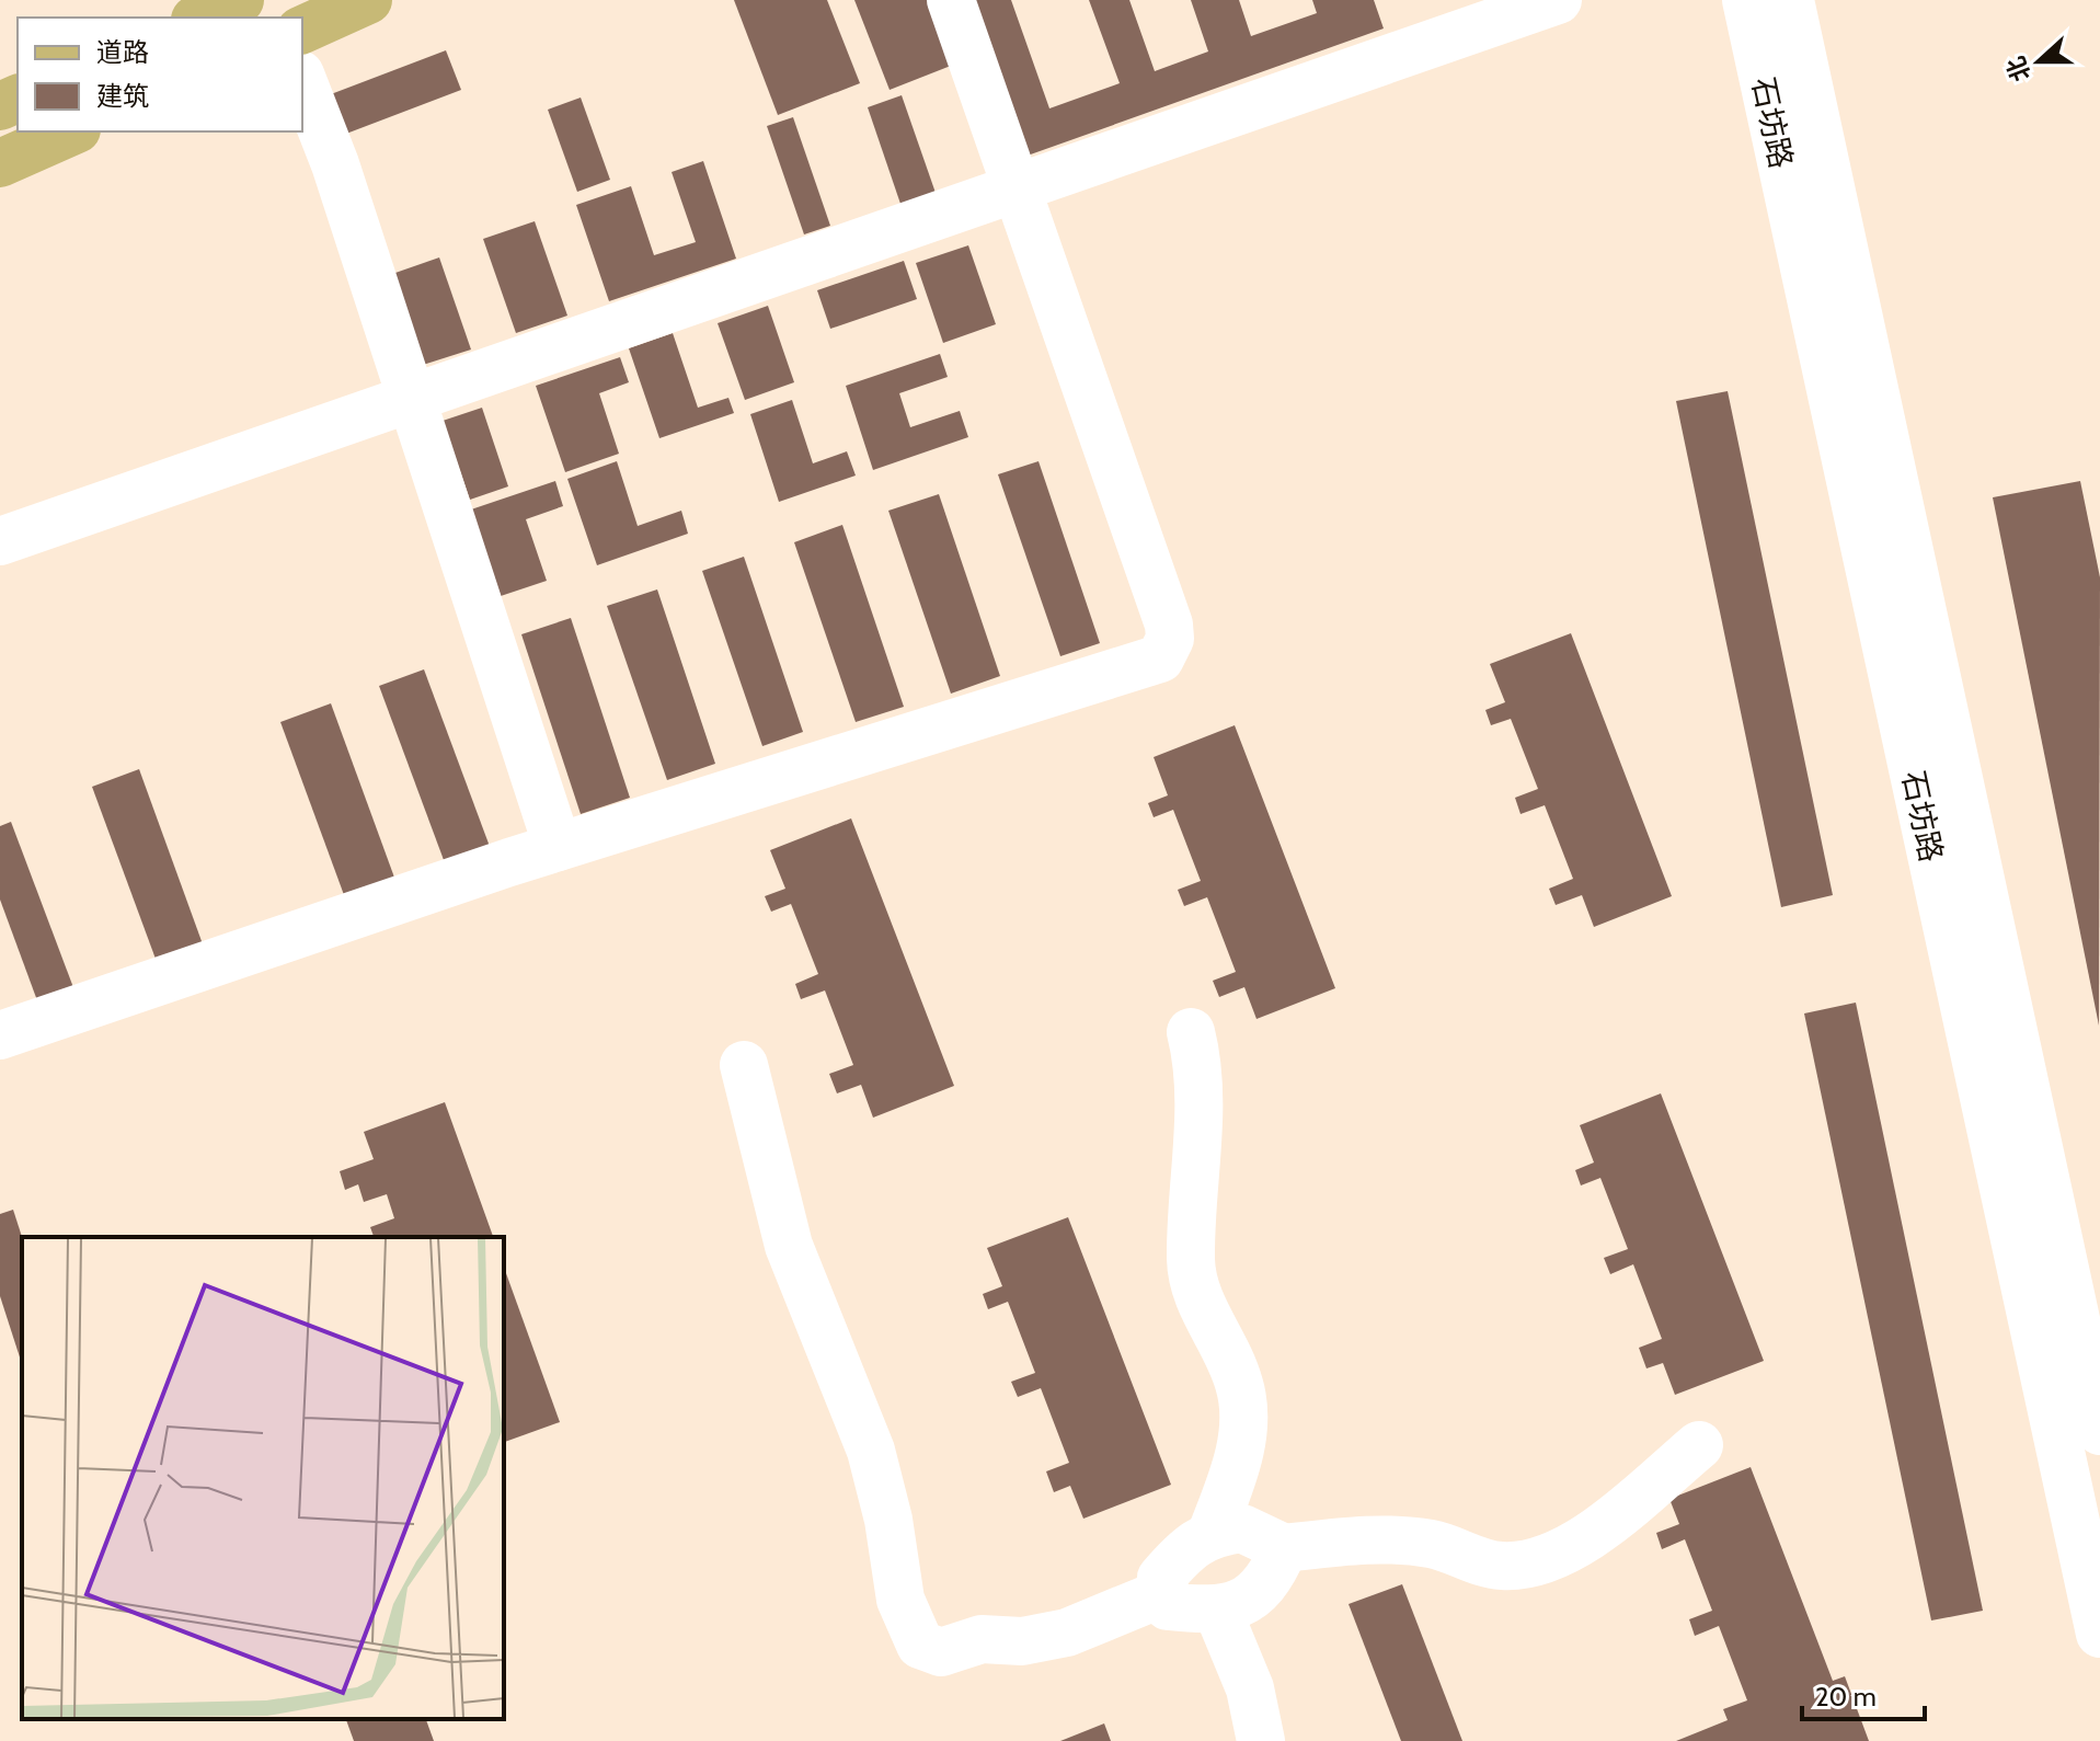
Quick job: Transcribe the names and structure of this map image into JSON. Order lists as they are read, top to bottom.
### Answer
{
  "streets": {
    "street": ["石坊路"]
  },
  "legend": ["道路", "建筑"],
  "scale_bar": "20 m",
  "north": "left"
}
